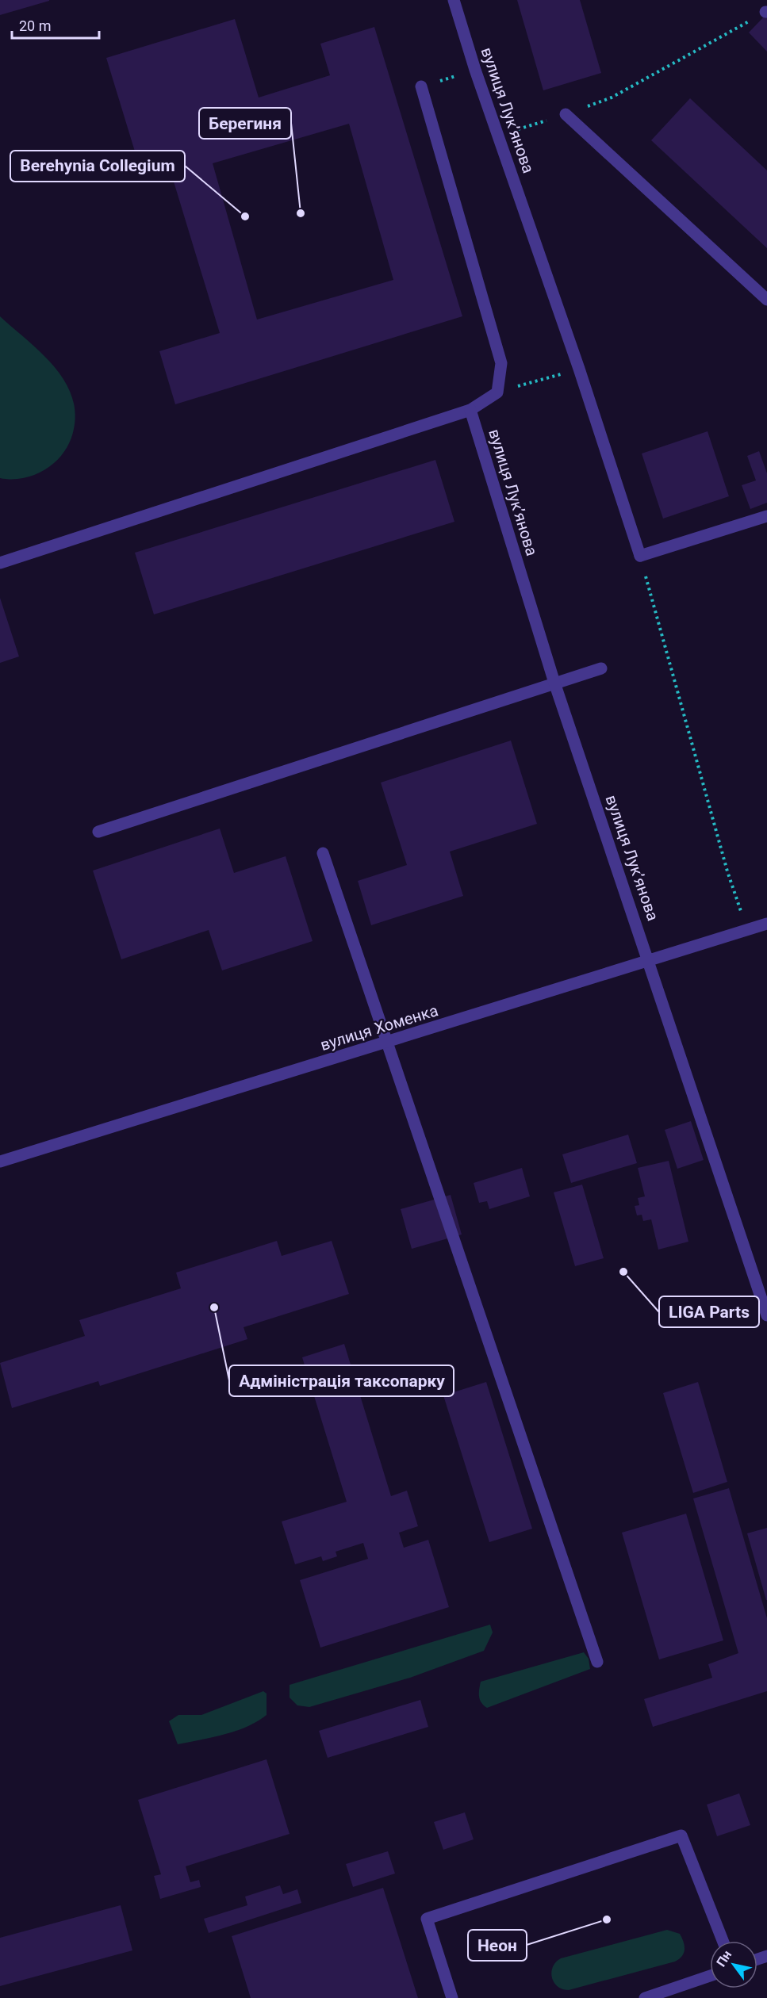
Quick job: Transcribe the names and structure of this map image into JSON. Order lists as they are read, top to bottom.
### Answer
{
  "streets": {
    "street": ["вулиця Лукʼянова", "вулиця Хоменка"]
  },
  "crossings": [
    ["вулиця Лукʼянова", "вулиця Хоменка"]
  ],
  "places": [
    "Берегиня",
    "Berehynia Collegium",
    "LIGA Parts",
    "Адміністрація таксопарку",
    "Неон"
  ],
  "scale_bar": "20 m",
  "north": "top left"
}
